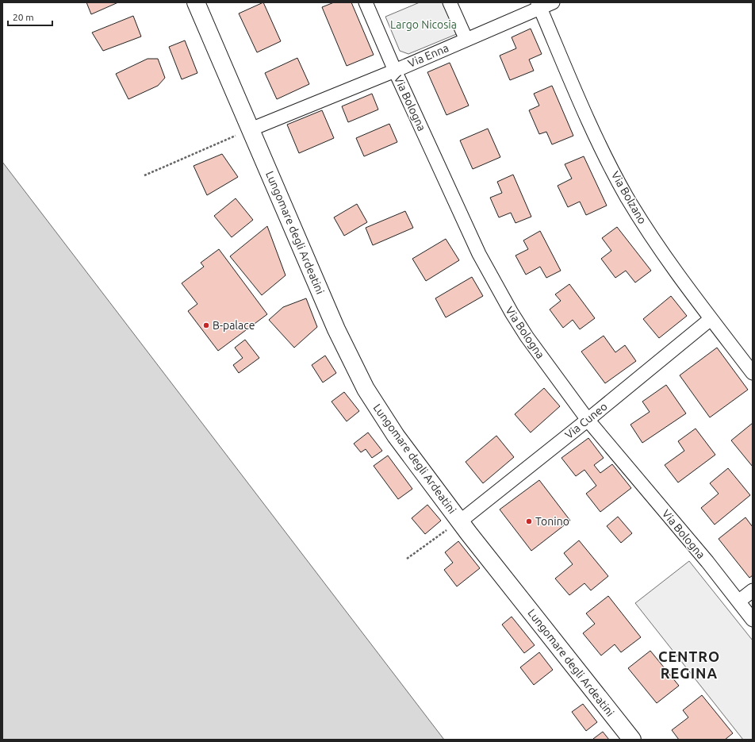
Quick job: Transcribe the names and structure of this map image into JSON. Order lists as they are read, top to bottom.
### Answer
{
  "streets": {
    "main road": ["Lungomare degli Ardeatini"],
    "street": [
      "Via Enna",
      "Via Bologna",
      "Via Bolzano",
      "Via Cuneo"
    ]
  },
  "crossings": [
    ["Via Enna", "Via Bologna"],
    ["Via Enna", "Via Bolzano"],
    ["Via Enna", "Lungomare degli Ardeatini"],
    ["Via Bologna", "Via Cuneo"],
    ["Via Bolzano", "Via Cuneo"],
    ["Lungomare degli Ardeatini", "Via Cuneo"]
  ],
  "districts": ["CENTRO REGINA"],
  "parks": ["Largo Nicosia"],
  "places": ["B-palace", "Tonino"],
  "scale_bar": "20 m"
}
